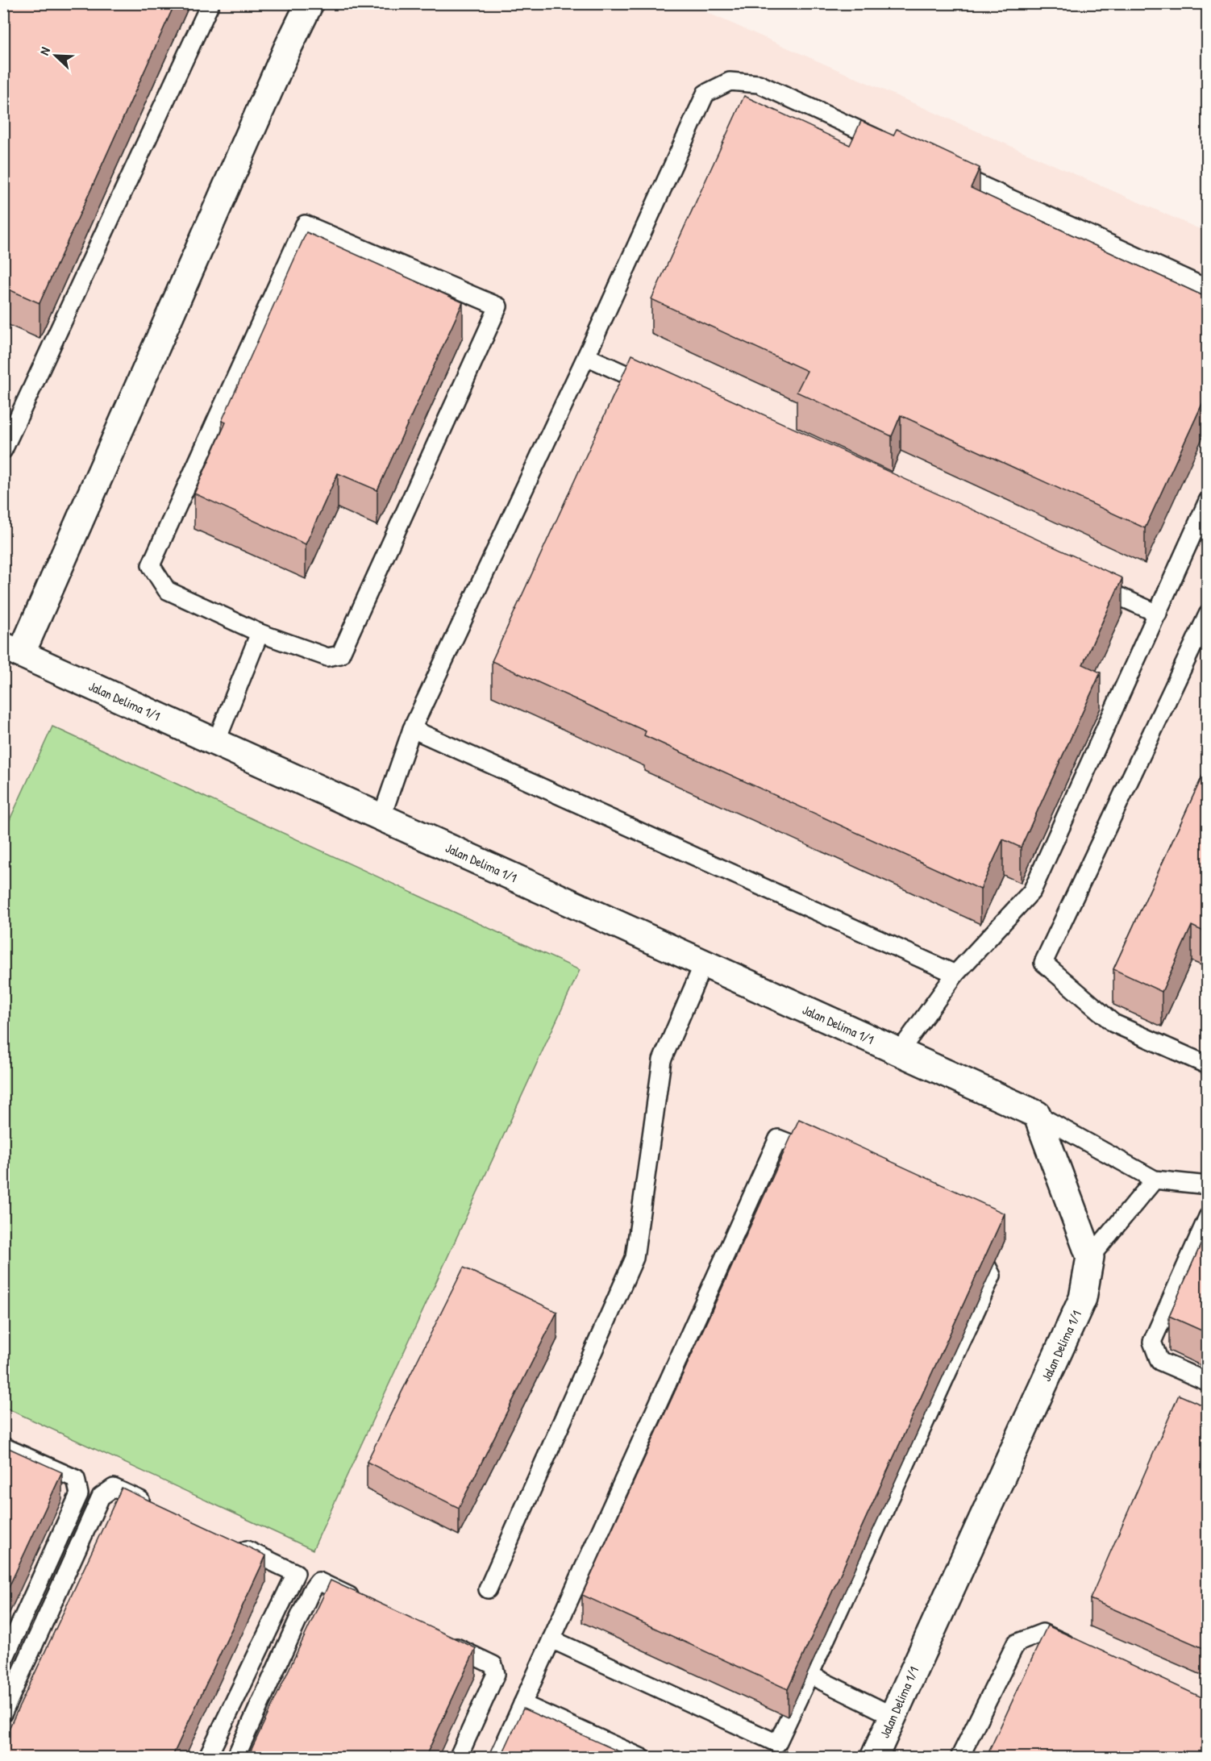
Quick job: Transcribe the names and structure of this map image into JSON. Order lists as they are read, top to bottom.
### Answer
{
  "streets": {
    "street": ["Jalan Delima 1/1"]
  },
  "north": "top left"
}
